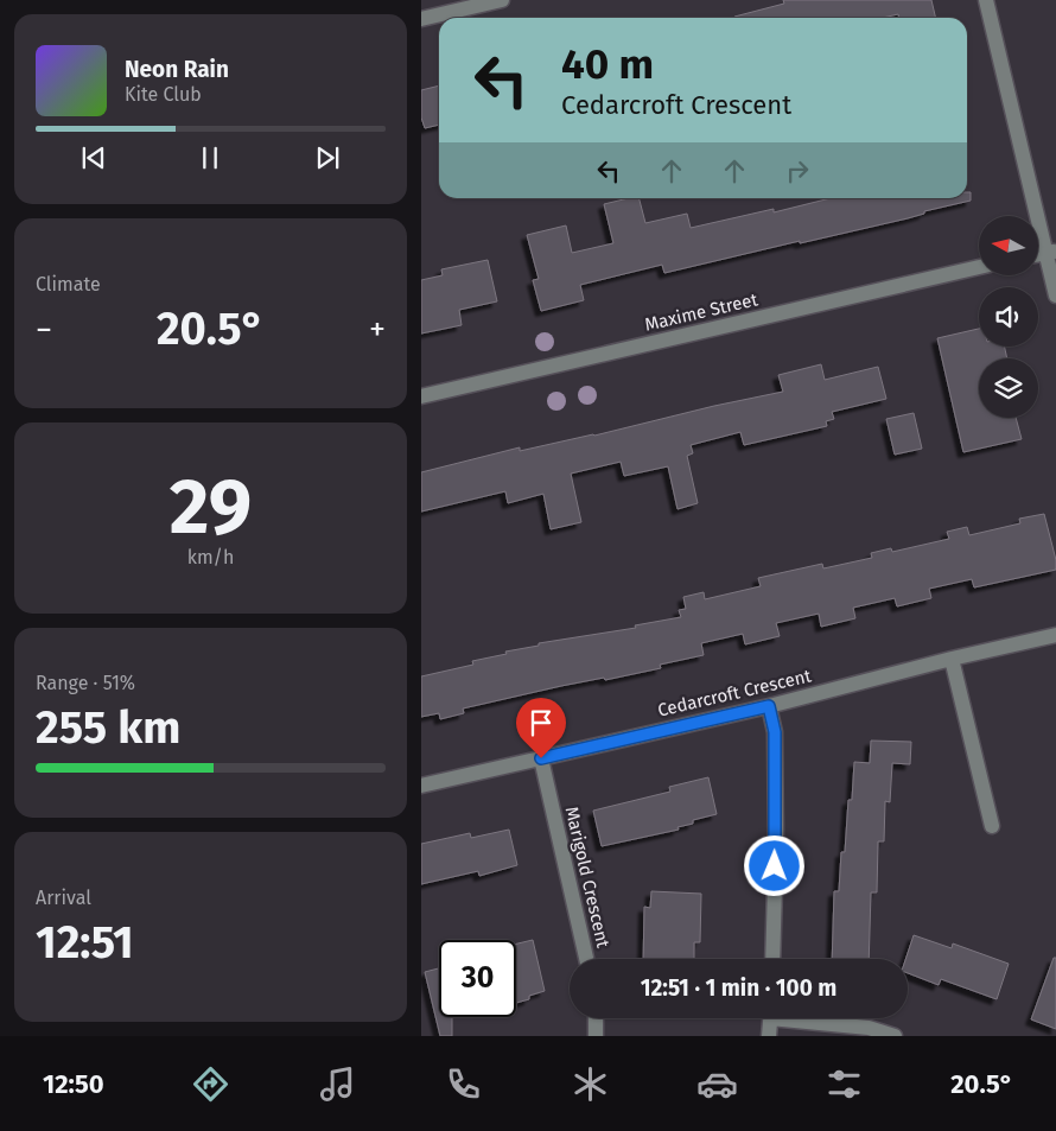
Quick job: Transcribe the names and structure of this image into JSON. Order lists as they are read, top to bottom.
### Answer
{
  "streets": {
    "street": ["Maxime Street", "Cedarcroft Crescent", "Marigold Crescent"]
  },
  "crossings": [
    ["Cedarcroft Crescent", "Marigold Crescent"]
  ],
  "north": "left",
  "page": {
    "turn": ["40 m", "Cedarcroft Crescent"],
    "song": ["Neon Rain", "Kite Club"],
    "tile": [
      "Climate",
      ["29", "km/h"],
      ["Range · 51%", "255 km"],
      ["Arrival", "12:51"]
    ],
    "heat": ["−", "20.5°", "+"],
    "limit": "30",
    "trip": "12:51 · 1 min · 100 m",
    "tabs": ["12:50", "20.5°"]
  }
}
